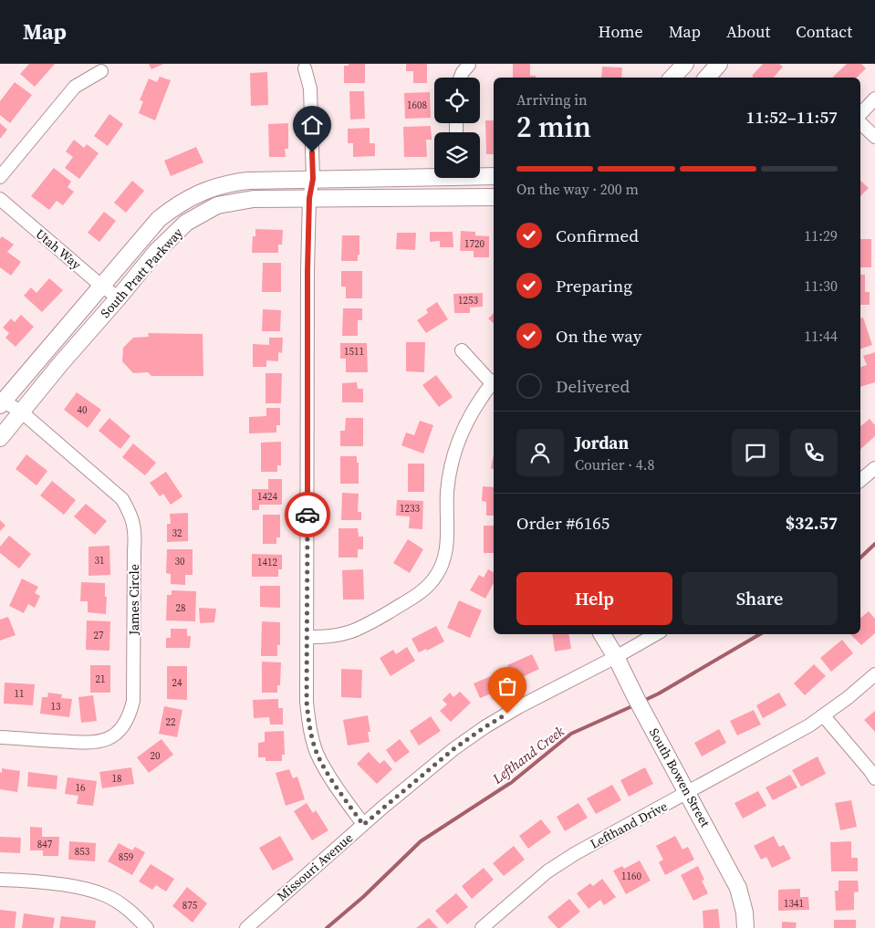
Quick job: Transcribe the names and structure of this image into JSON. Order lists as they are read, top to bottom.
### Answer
{
  "streets": {
    "street": [
      "Utah Way",
      "South Pratt Parkway",
      "James Circle",
      "South Bowen Street",
      "Lefthand Drive",
      "Missouri Avenue"
    ]
  },
  "crossings": [
    ["Utah Way", "South Pratt Parkway"],
    ["South Pratt Parkway", "James Circle"],
    ["South Bowen Street", "Lefthand Drive"],
    ["South Bowen Street", "Missouri Avenue"]
  ],
  "water": ["Lefthand Creek"],
  "house_numbers": [
    "1608",
    "1720",
    "1253",
    "1511",
    "40",
    "1424",
    "1233",
    "32",
    "31",
    "30",
    "1412",
    "28",
    "27",
    "21",
    "24",
    "11",
    "13",
    "22",
    "20",
    "18",
    "16",
    "847",
    "853",
    "859",
    "1160",
    "1341",
    "875"
  ],
  "page": {
    "header": "Map",
    "nav": [
      "Home",
      "Map",
      "About",
      "Contact"
    ],
    "heading": ["2 min", "Arriving in", "11:52–11:57"],
    "panel": [
      "Jordan",
      "Courier · 4.8",
      "Order #6165",
      "$32.57"
    ],
    "bar": "On the way · 200 m",
    "list": [
      ["Confirmed", "11:29"],
      ["Preparing", "11:30"],
      ["On the way", "11:44"],
      "Delivered"
    ],
    "buttons": ["Help", "Share"]
  }
}
